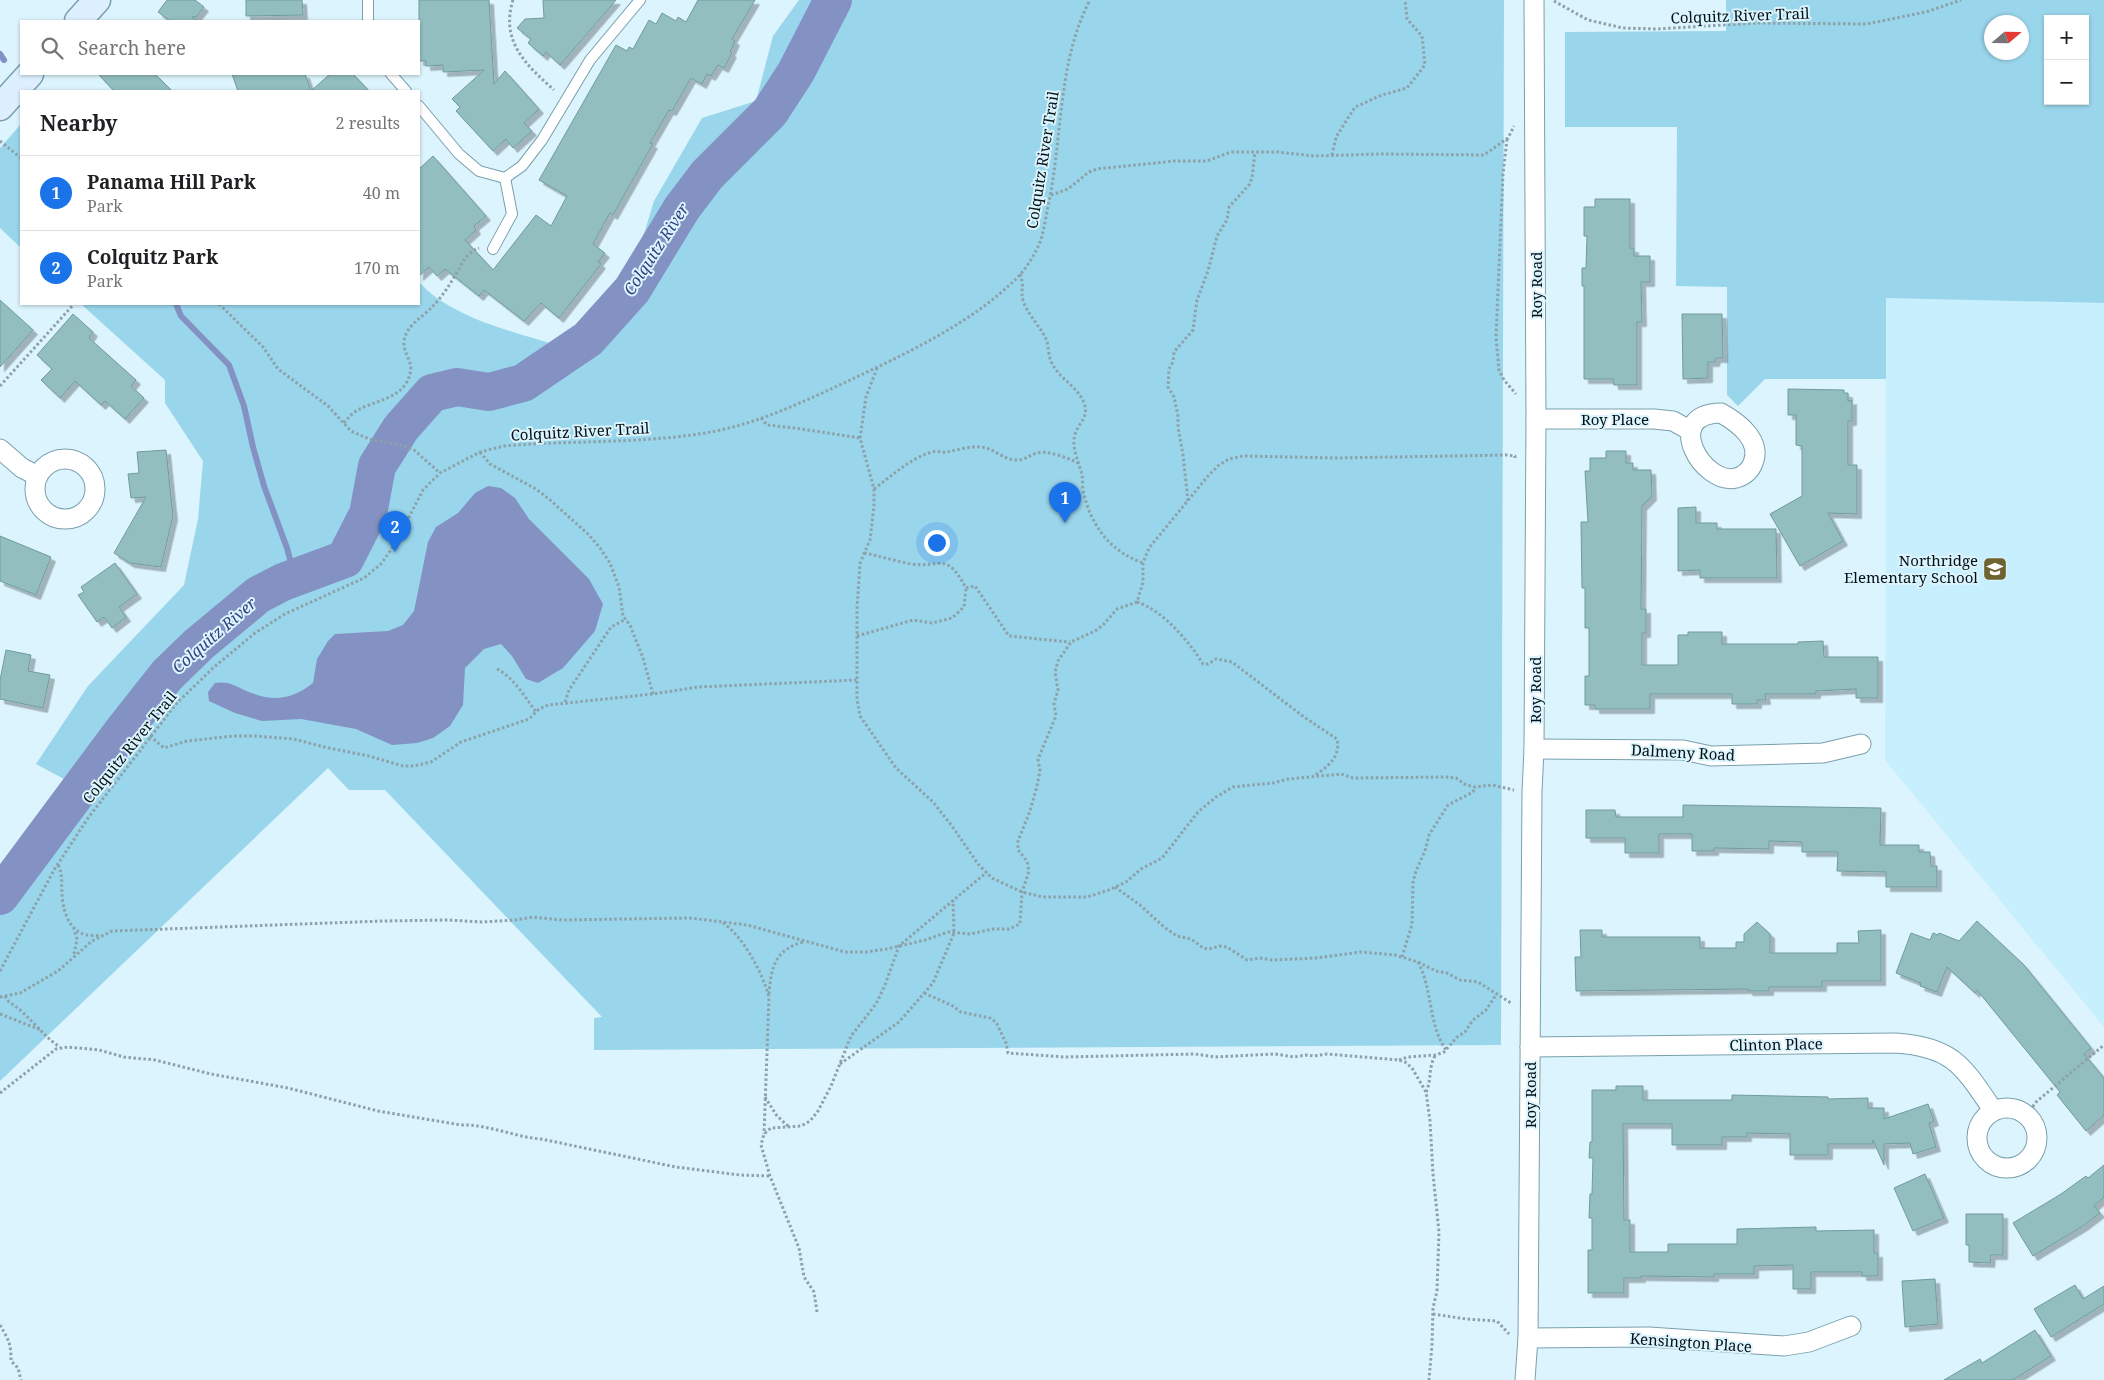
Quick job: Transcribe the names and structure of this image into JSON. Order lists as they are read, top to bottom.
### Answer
{
  "streets": {
    "street": [
      "Roy Road",
      "Roy Place",
      "Dalmeny Road",
      "Clinton Place",
      "Kensington Place"
    ],
    "path": ["Colquitz River Trail"]
  },
  "crossings": [
    ["Roy Road", "Roy Place"],
    ["Roy Road", "Dalmeny Road"],
    ["Roy Road", "Clinton Place"],
    ["Roy Road", "Kensington Place"]
  ],
  "water": ["Colquitz River"],
  "places": {
    "school or university": ["Northridge Elementary School"]
  },
  "north": "right",
  "page": {
    "map_buttons": ["+", "−"],
    "search": "Search here",
    "heading": ["Nearby", "2 results"],
    "list": [
      {
        "mark": "1",
        "name": "Panama Hill Park",
        "note": "Park",
        "value": "40 m"
      },
      {
        "mark": "2",
        "name": "Colquitz Park",
        "note": "Park",
        "value": "170 m"
      }
    ],
    "pins": ["1", "2"]
  }
}
